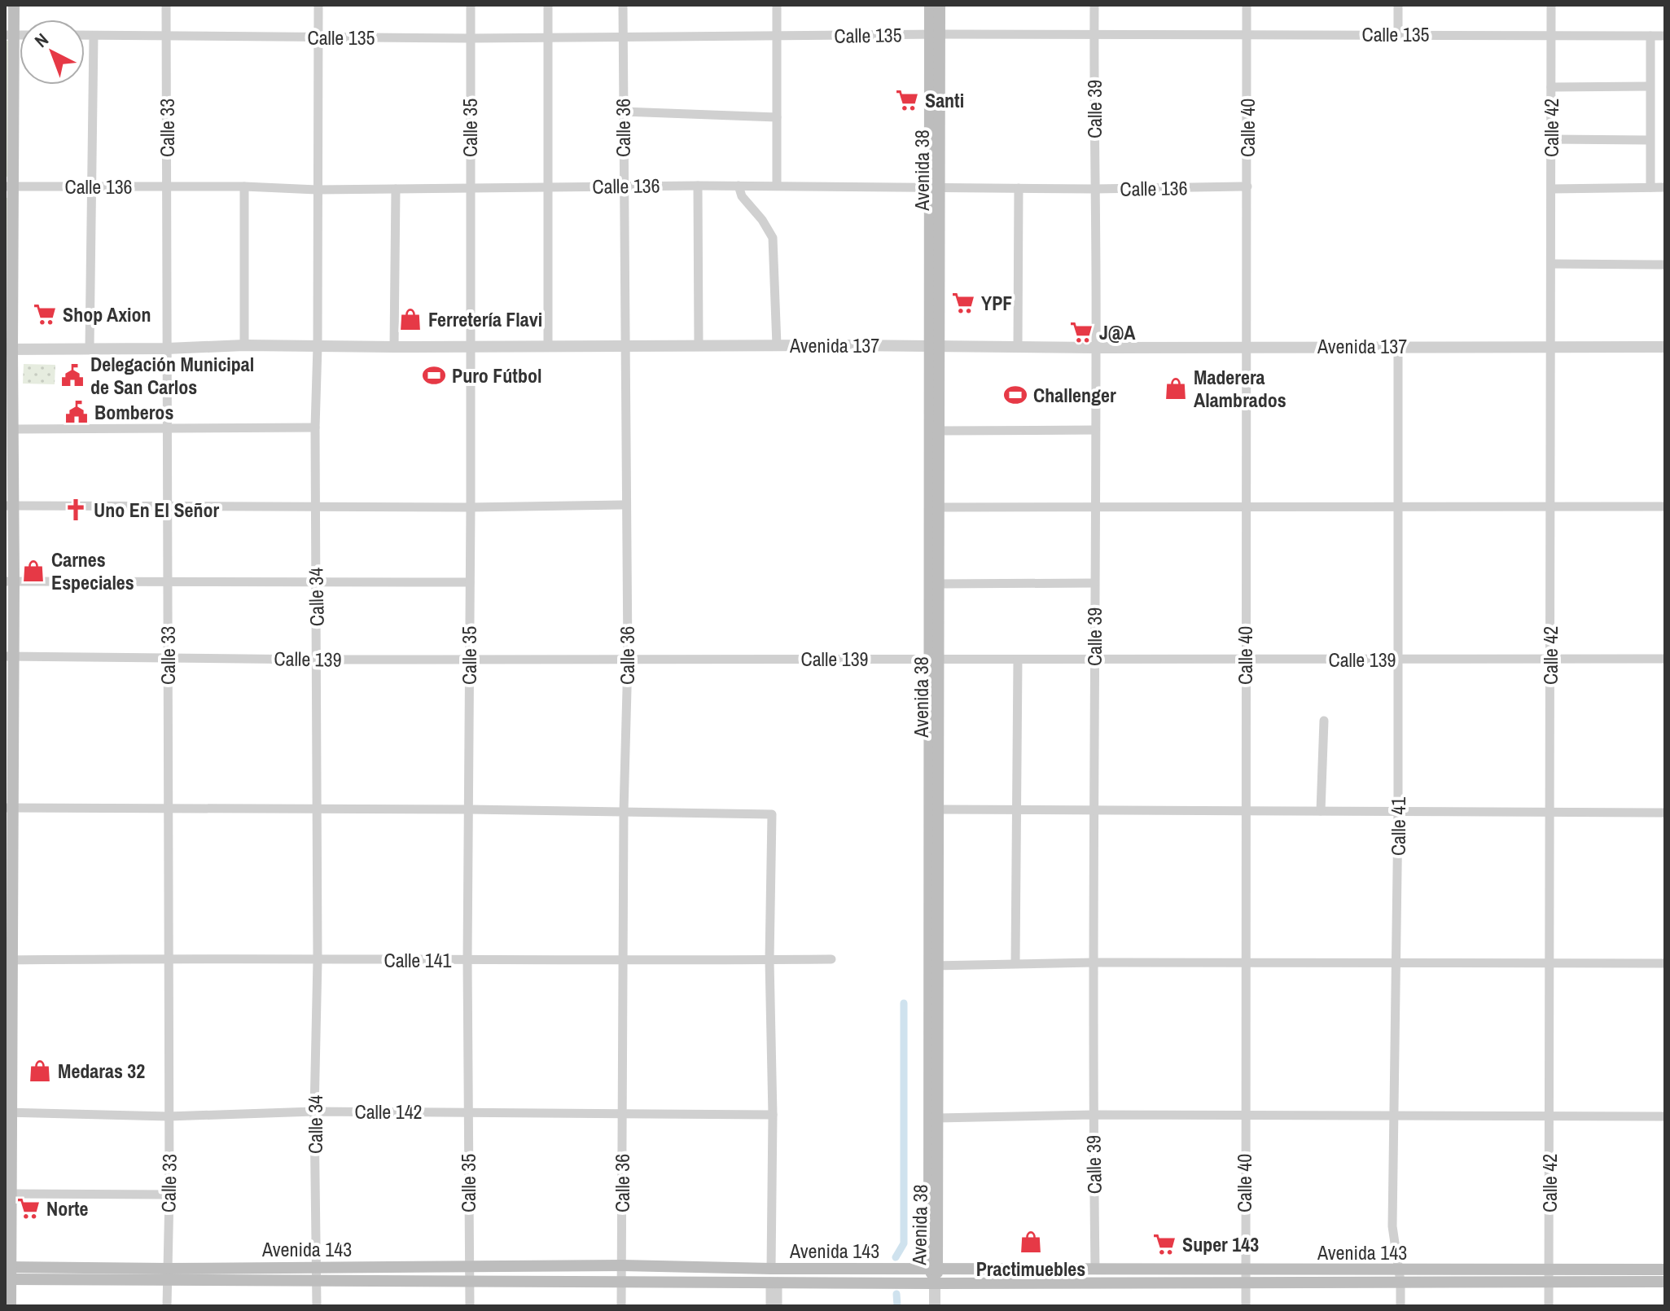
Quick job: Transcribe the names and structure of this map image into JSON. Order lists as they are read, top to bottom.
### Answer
{
  "streets": {
    "main road": ["Avenida 38", "Avenida 143"],
    "street": [
      "Calle 135",
      "Calle 39",
      "Calle 33",
      "Calle 35",
      "Calle 36",
      "Calle 40",
      "Calle 42",
      "Calle 136",
      "Avenida 137",
      "Calle 34",
      "Calle 139",
      "Calle 41",
      "Calle 141",
      "Calle 142"
    ]
  },
  "crossings": [
    ["Calle 135", "Calle 39"],
    ["Calle 135", "Calle 33"],
    ["Calle 135", "Calle 35"],
    ["Calle 135", "Calle 36"],
    ["Calle 135", "Calle 40"],
    ["Calle 135", "Calle 42"],
    ["Calle 135", "Avenida 38"],
    ["Calle 135", "Calle 34"],
    ["Calle 39", "Calle 136"],
    ["Calle 39", "Avenida 137"],
    ["Calle 39", "Calle 139"],
    ["Calle 39", "Avenida 143"],
    ["Calle 33", "Calle 136"],
    ["Calle 33", "Avenida 137"],
    ["Calle 33", "Calle 139"],
    ["Calle 33", "Calle 141"],
    ["Calle 33", "Calle 142"],
    ["Calle 33", "Avenida 143"],
    ["Calle 35", "Calle 136"],
    ["Calle 35", "Avenida 137"],
    ["Calle 35", "Calle 139"],
    ["Calle 35", "Calle 141"],
    ["Calle 35", "Calle 142"],
    ["Calle 35", "Avenida 143"],
    ["Calle 36", "Calle 136"],
    ["Calle 36", "Avenida 137"],
    ["Calle 36", "Calle 139"],
    ["Calle 36", "Calle 141"],
    ["Calle 36", "Calle 142"],
    ["Calle 36", "Avenida 143"],
    ["Calle 40", "Calle 136"],
    ["Calle 40", "Avenida 137"],
    ["Calle 40", "Calle 139"],
    ["Calle 40", "Avenida 143"],
    ["Calle 42", "Avenida 137"],
    ["Calle 42", "Calle 139"],
    ["Calle 42", "Avenida 143"],
    ["Avenida 38", "Calle 136"],
    ["Avenida 38", "Avenida 137"],
    ["Avenida 38", "Calle 139"],
    ["Avenida 38", "Avenida 143"],
    ["Calle 136", "Calle 34"],
    ["Avenida 137", "Calle 34"],
    ["Avenida 137", "Calle 41"],
    ["Calle 34", "Calle 139"],
    ["Calle 34", "Calle 141"],
    ["Calle 34", "Calle 142"],
    ["Calle 34", "Avenida 143"],
    ["Calle 139", "Calle 41"],
    ["Calle 41", "Avenida 143"]
  ],
  "places": {
    "supermarket": [
      "Santi",
      "YPF",
      "Shop Axion",
      "J@A",
      "Norte",
      "Super 143"
    ],
    "shop": [
      "Ferretería Flavi",
      "Maderera Alambrados",
      "Carnes Especiales",
      "Medaras 32",
      "Practimuebles"
    ],
    "public building": ["Delegación Municipal de San Carlos", "Bomberos"],
    "sports": ["Puro Fútbol", "Challenger"],
    "church": ["Uno En El Señor"]
  },
  "north": "top left"
}
